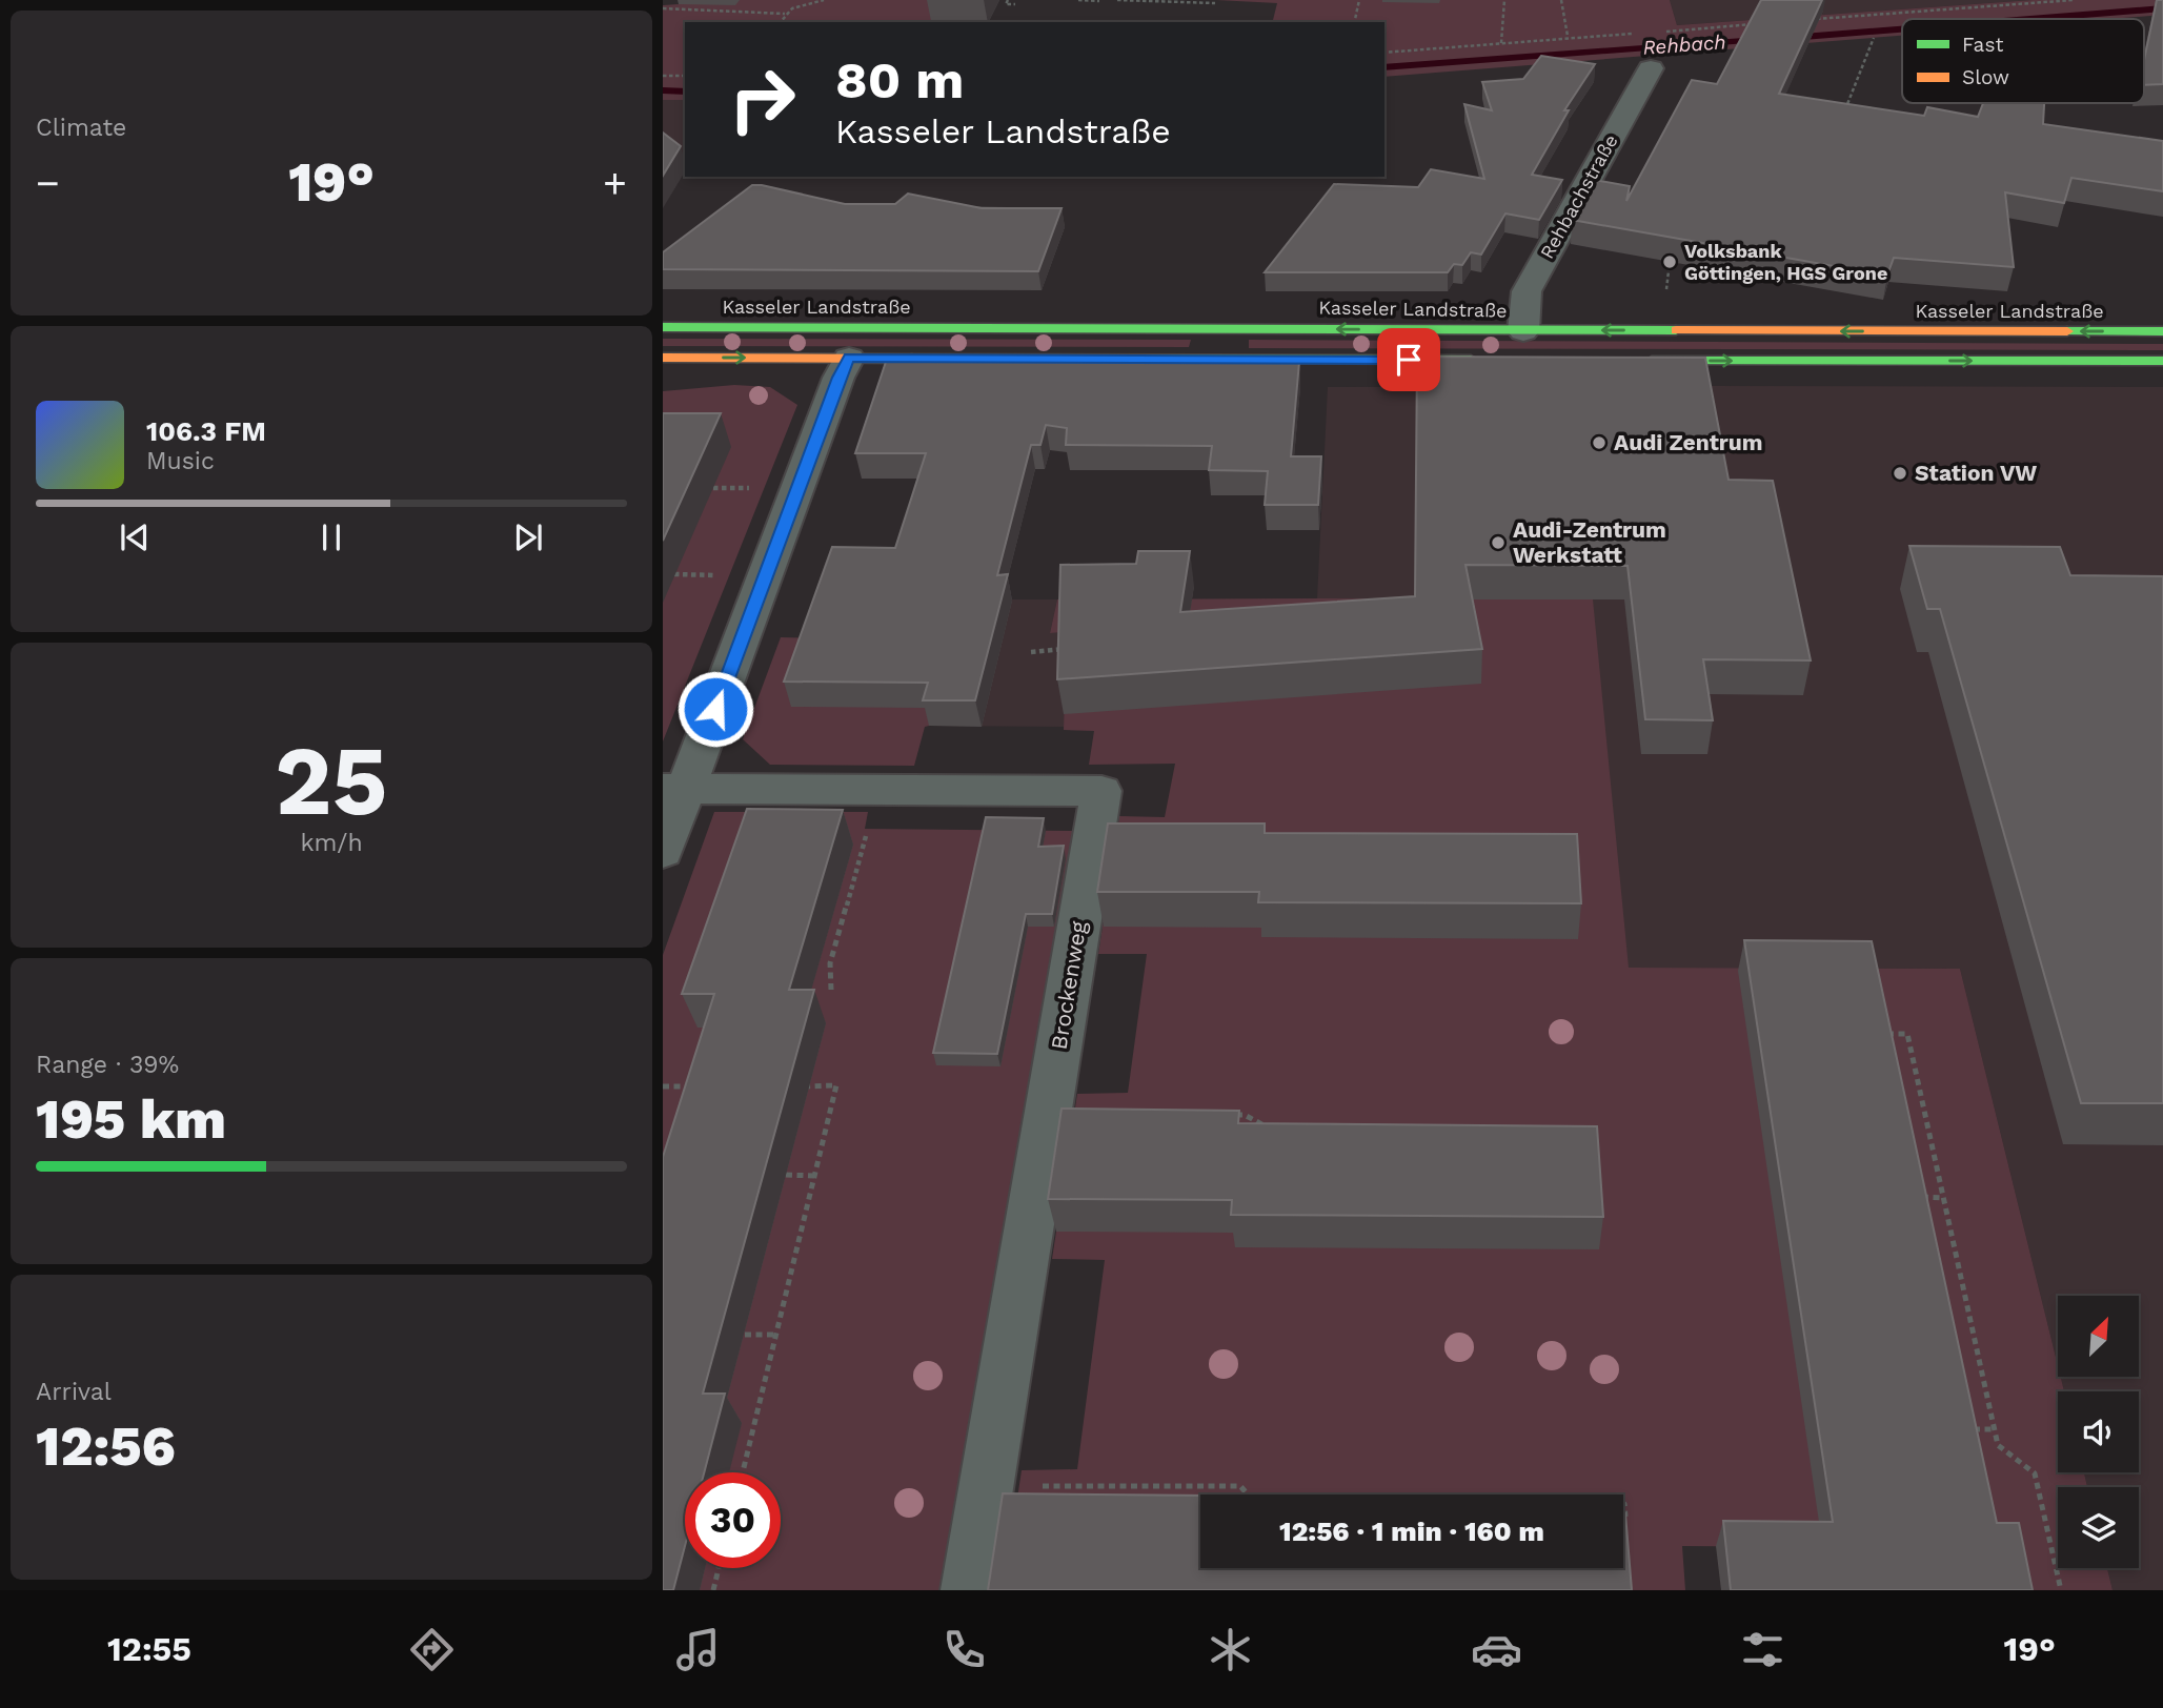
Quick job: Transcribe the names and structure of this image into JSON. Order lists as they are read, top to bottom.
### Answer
{
  "streets": {
    "main road": ["Kasseler Landstraße"],
    "street": ["Rehbachstraße", "Brockenweg"]
  },
  "crossings": [
    ["Rehbachstraße", "Kasseler Landstraße"]
  ],
  "water": ["Rehbach"],
  "places": [
    "Volksbank Göttingen, HGS Grone",
    "Audi Zentrum",
    "Station VW",
    "Audi-Zentrum Werkstatt"
  ],
  "legend": ["Fast", "Slow"],
  "north": "top right",
  "page": {
    "tile": [
      "Climate",
      ["25", "km/h"],
      ["Range · 39%", "195 km"],
      ["Arrival", "12:56"]
    ],
    "turn": ["80 m", "Kasseler Landstraße"],
    "heat": ["−", "19°", "+"],
    "song": ["106.3 FM", "Music"],
    "limit": "30",
    "trip": "12:56 · 1 min · 160 m",
    "tabs": ["12:55", "19°"]
  }
}
